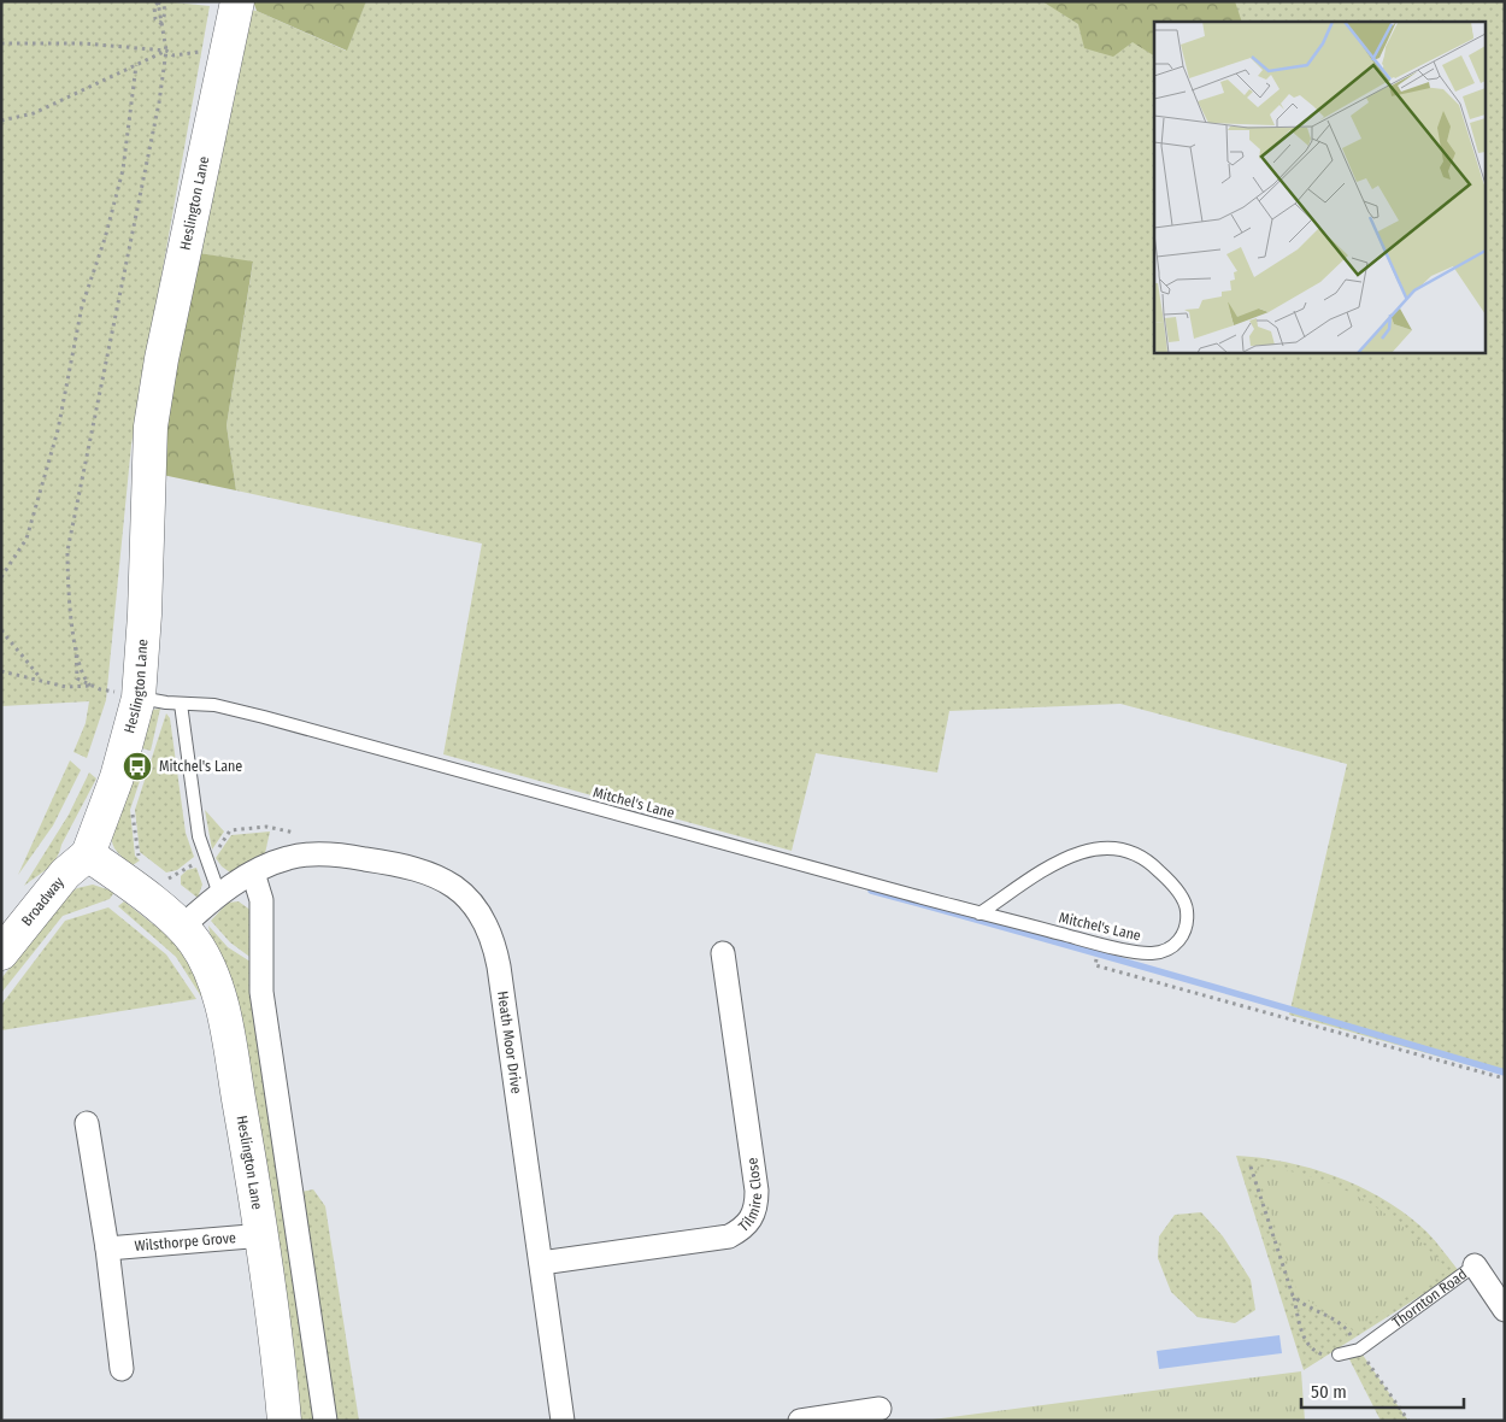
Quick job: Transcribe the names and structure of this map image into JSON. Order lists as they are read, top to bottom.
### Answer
{
  "streets": {
    "street": [
      "Heslington Lane",
      "Broadway",
      "Heath Moor Drive",
      "Tilmire Close",
      "Wilsthorpe Grove",
      "Thornton Road"
    ],
    "lane": ["Mitchel's Lane"]
  },
  "crossings": [
    ["Heslington Lane", "Mitchel's Lane"],
    ["Heslington Lane", "Broadway"],
    ["Heslington Lane", "Heath Moor Drive"],
    ["Heslington Lane", "Wilsthorpe Grove"],
    ["Heath Moor Drive", "Tilmire Close"]
  ],
  "places": {
    "bus stop": ["Mitchel's Lane"]
  },
  "scale_bar": "50 m"
}
